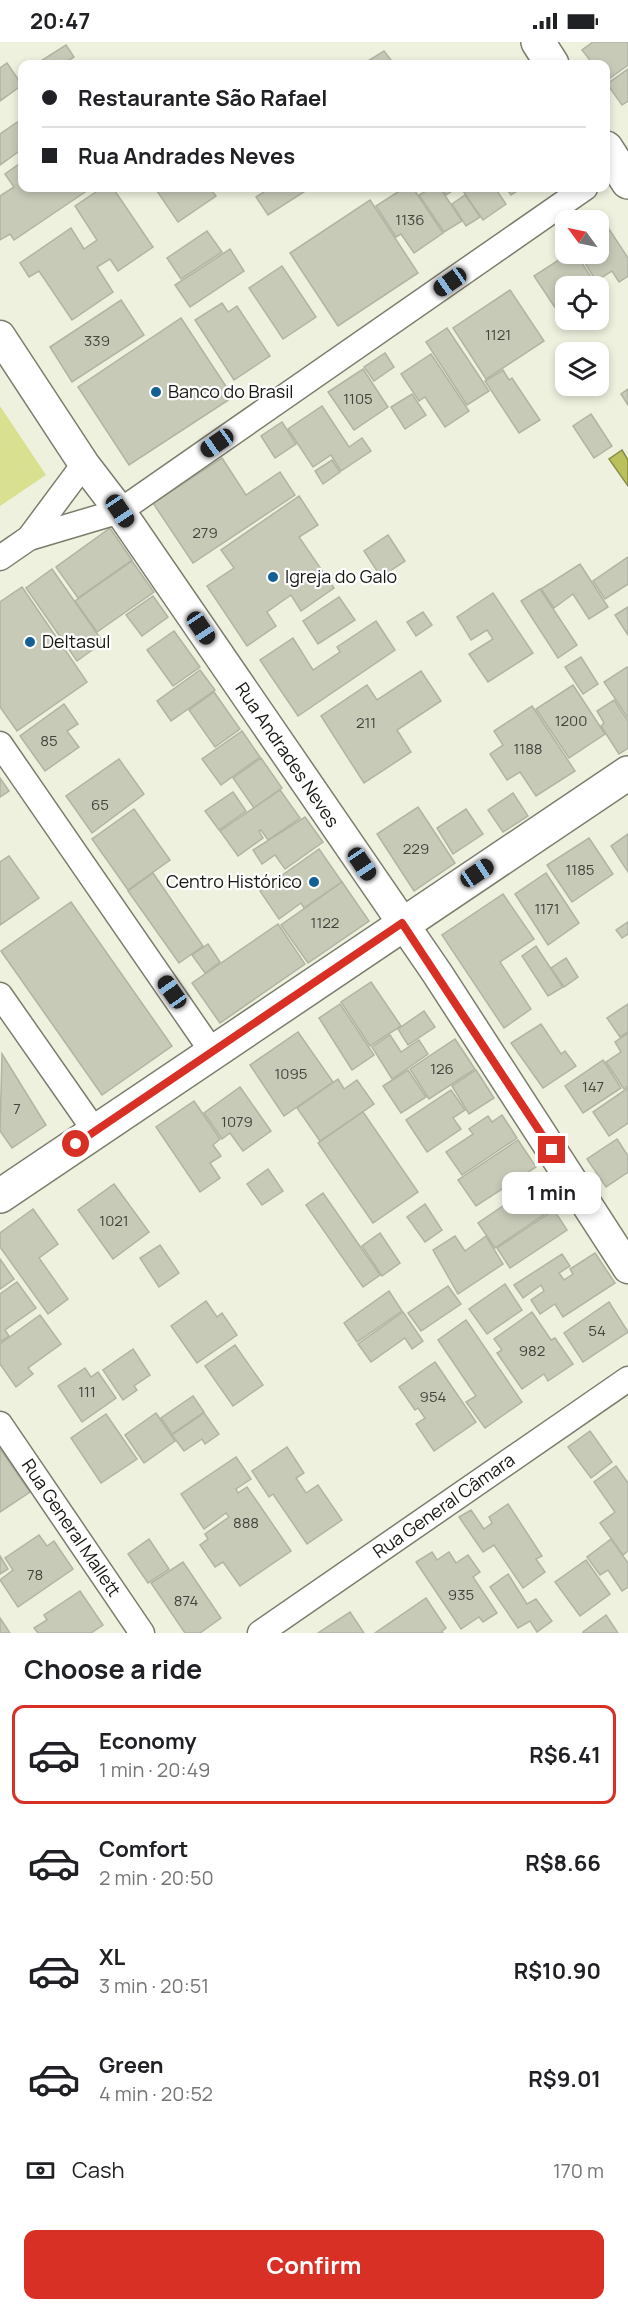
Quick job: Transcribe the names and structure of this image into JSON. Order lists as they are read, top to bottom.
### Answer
{
  "streets": {
    "street": ["Rua Andrades Neves", "Rua General Câmara", "Rua General Mallett"]
  },
  "places": [
    "Banco do Brasil",
    "Igreja do Galo",
    "Deltasul",
    "Centro Histórico"
  ],
  "house_numbers": [
    "1136",
    "1121",
    "339",
    "1105",
    "279",
    "1200",
    "211",
    "85",
    "1188",
    "65",
    "229",
    "1185",
    "1171",
    "1122",
    "126",
    "1095",
    "147",
    "7",
    "1079",
    "1021",
    "54",
    "982",
    "111",
    "954",
    "888",
    "78",
    "935",
    "874"
  ],
  "north": "top left",
  "page": {
    "status": "20:47",
    "banner": ["Restaurante São Rafael", "Rua Andrades Neves"],
    "bubble": "1 min",
    "heading": "Choose a ride",
    "list": [
      {
        "name": "Economy",
        "note": "1 min · 20:49",
        "value": "R$6.41"
      },
      {
        "name": "Comfort",
        "note": "2 min · 20:50",
        "value": "R$8.66"
      },
      {
        "name": "XL",
        "note": "3 min · 20:51",
        "value": "R$10.90"
      },
      {
        "name": "Green",
        "note": "4 min · 20:52",
        "value": "R$9.01"
      }
    ],
    "pay": ["Cash", "170 m"],
    "buttons": "Confirm"
  }
}
